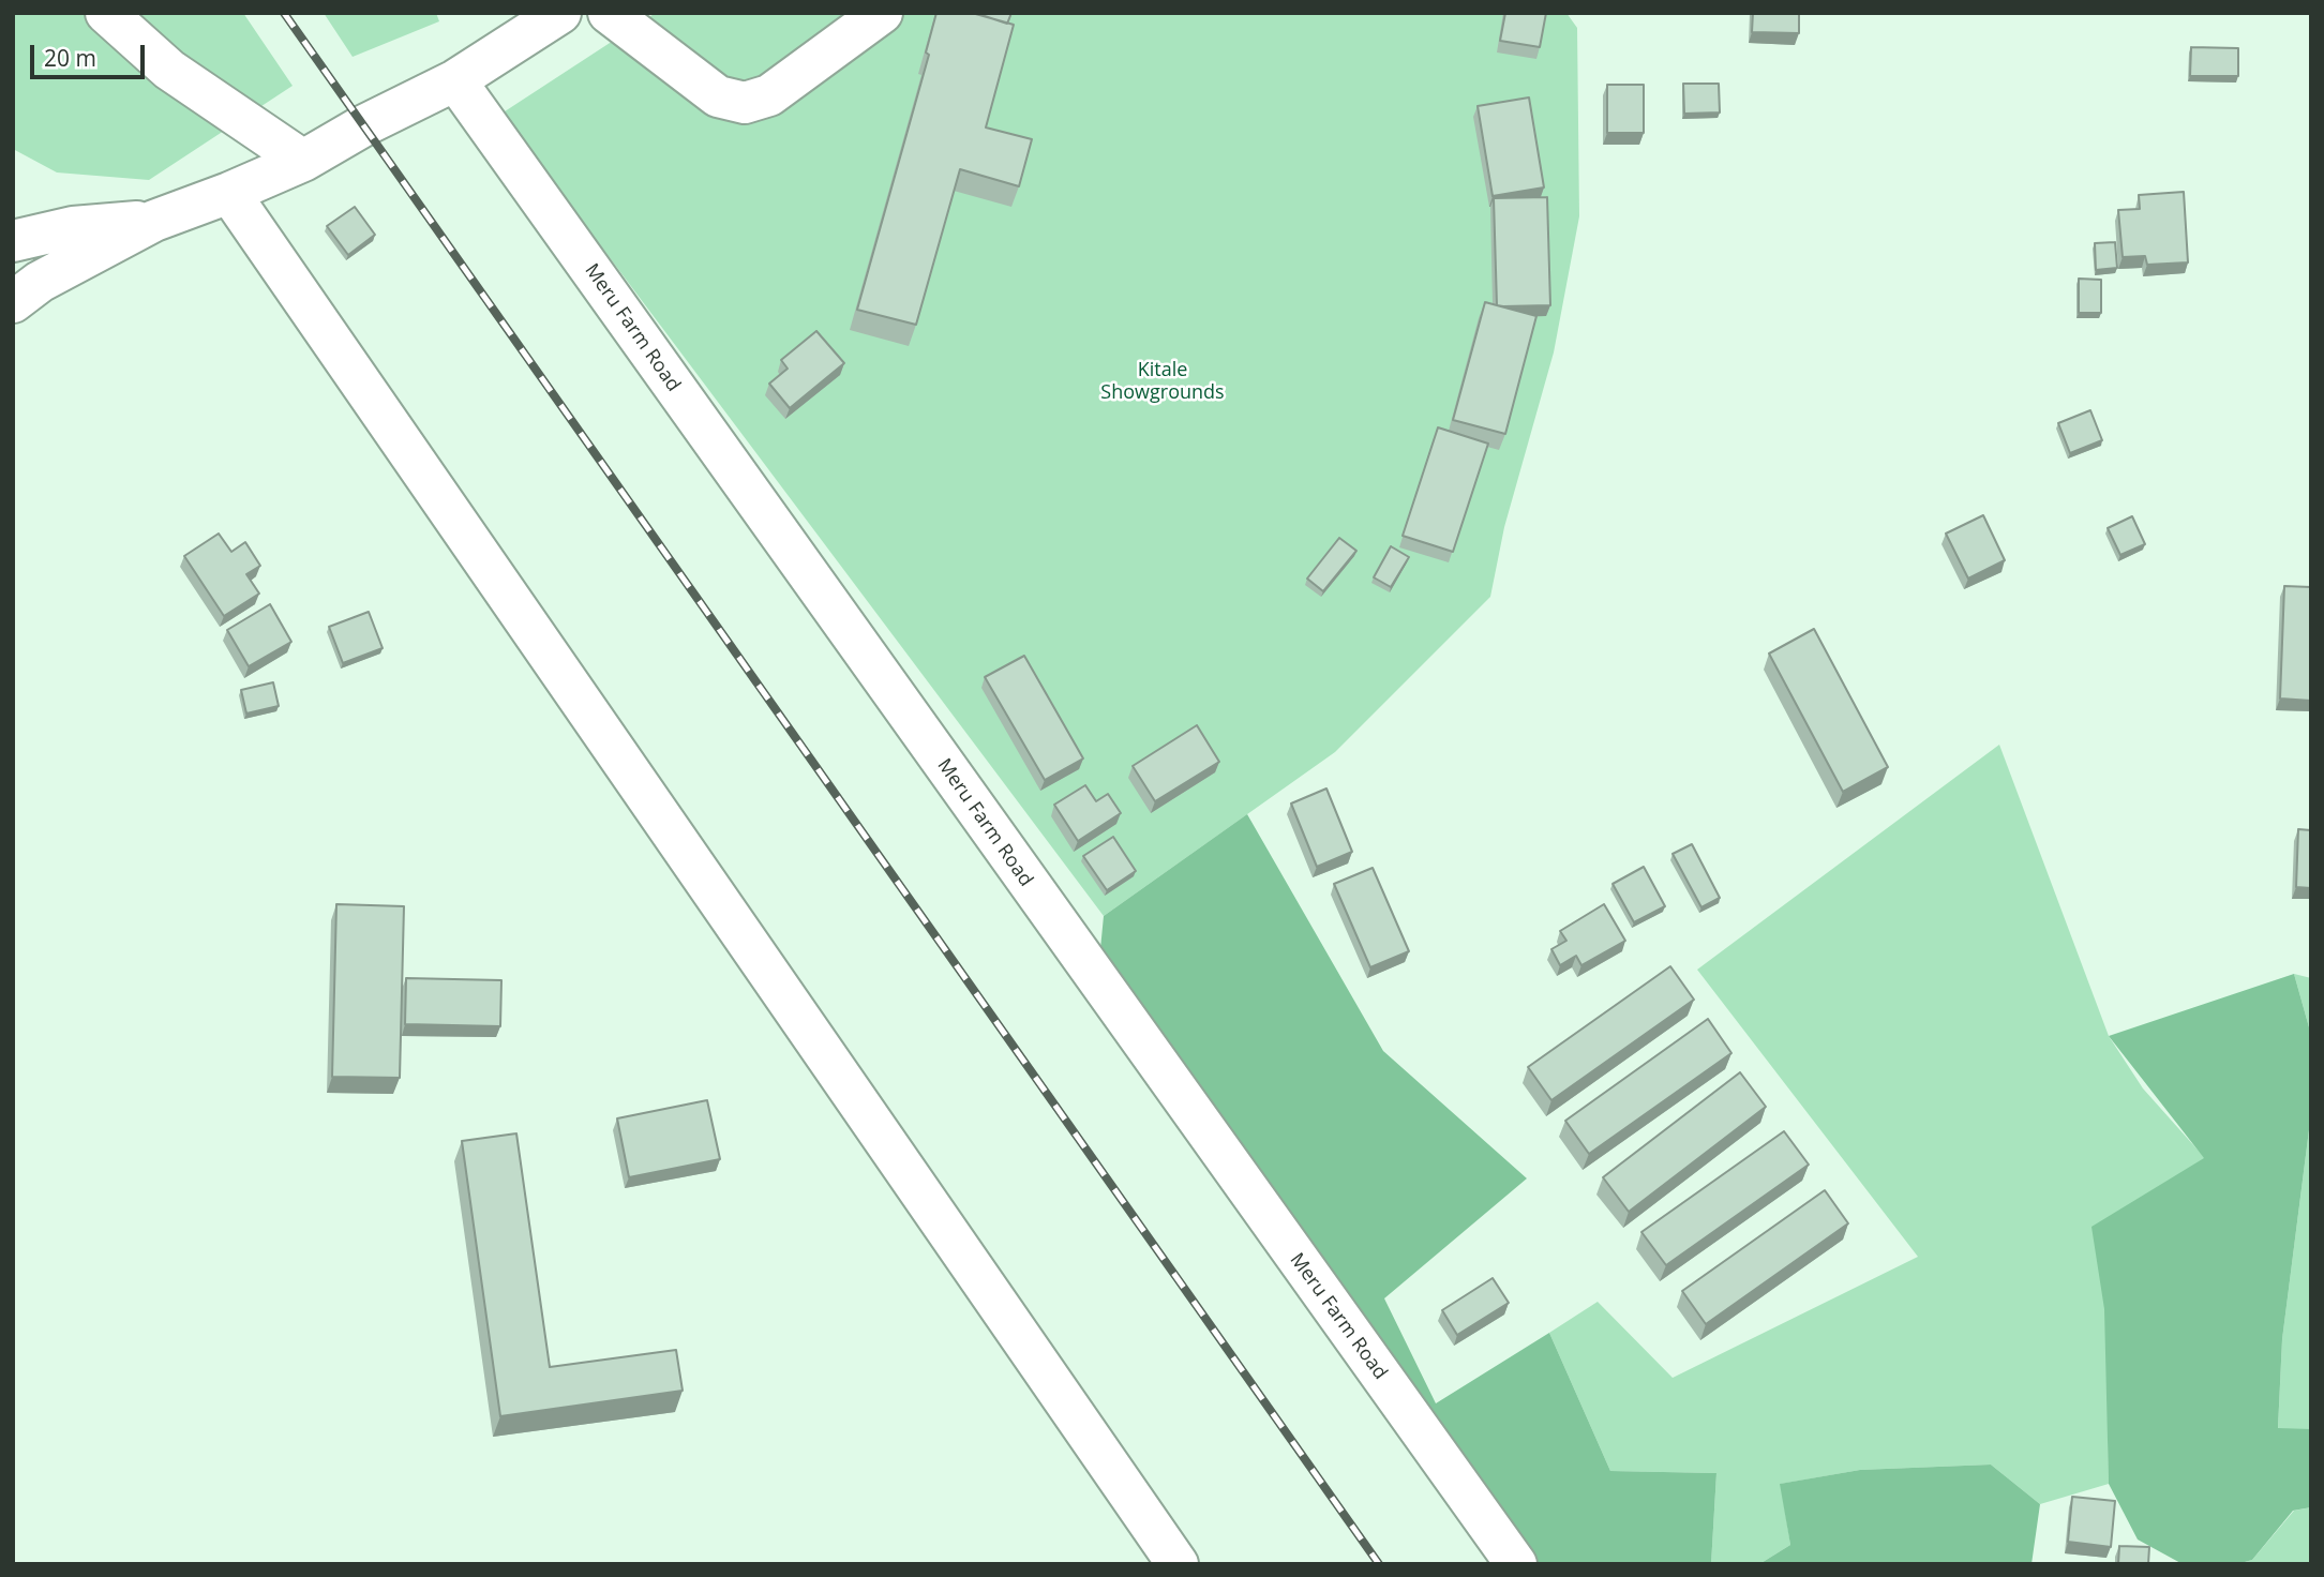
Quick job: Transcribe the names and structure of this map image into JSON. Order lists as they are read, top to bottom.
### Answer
{
  "streets": {
    "street": ["Meru Farm Road"]
  },
  "parks": ["Kitale Showgrounds"],
  "scale_bar": "20 m"
}
